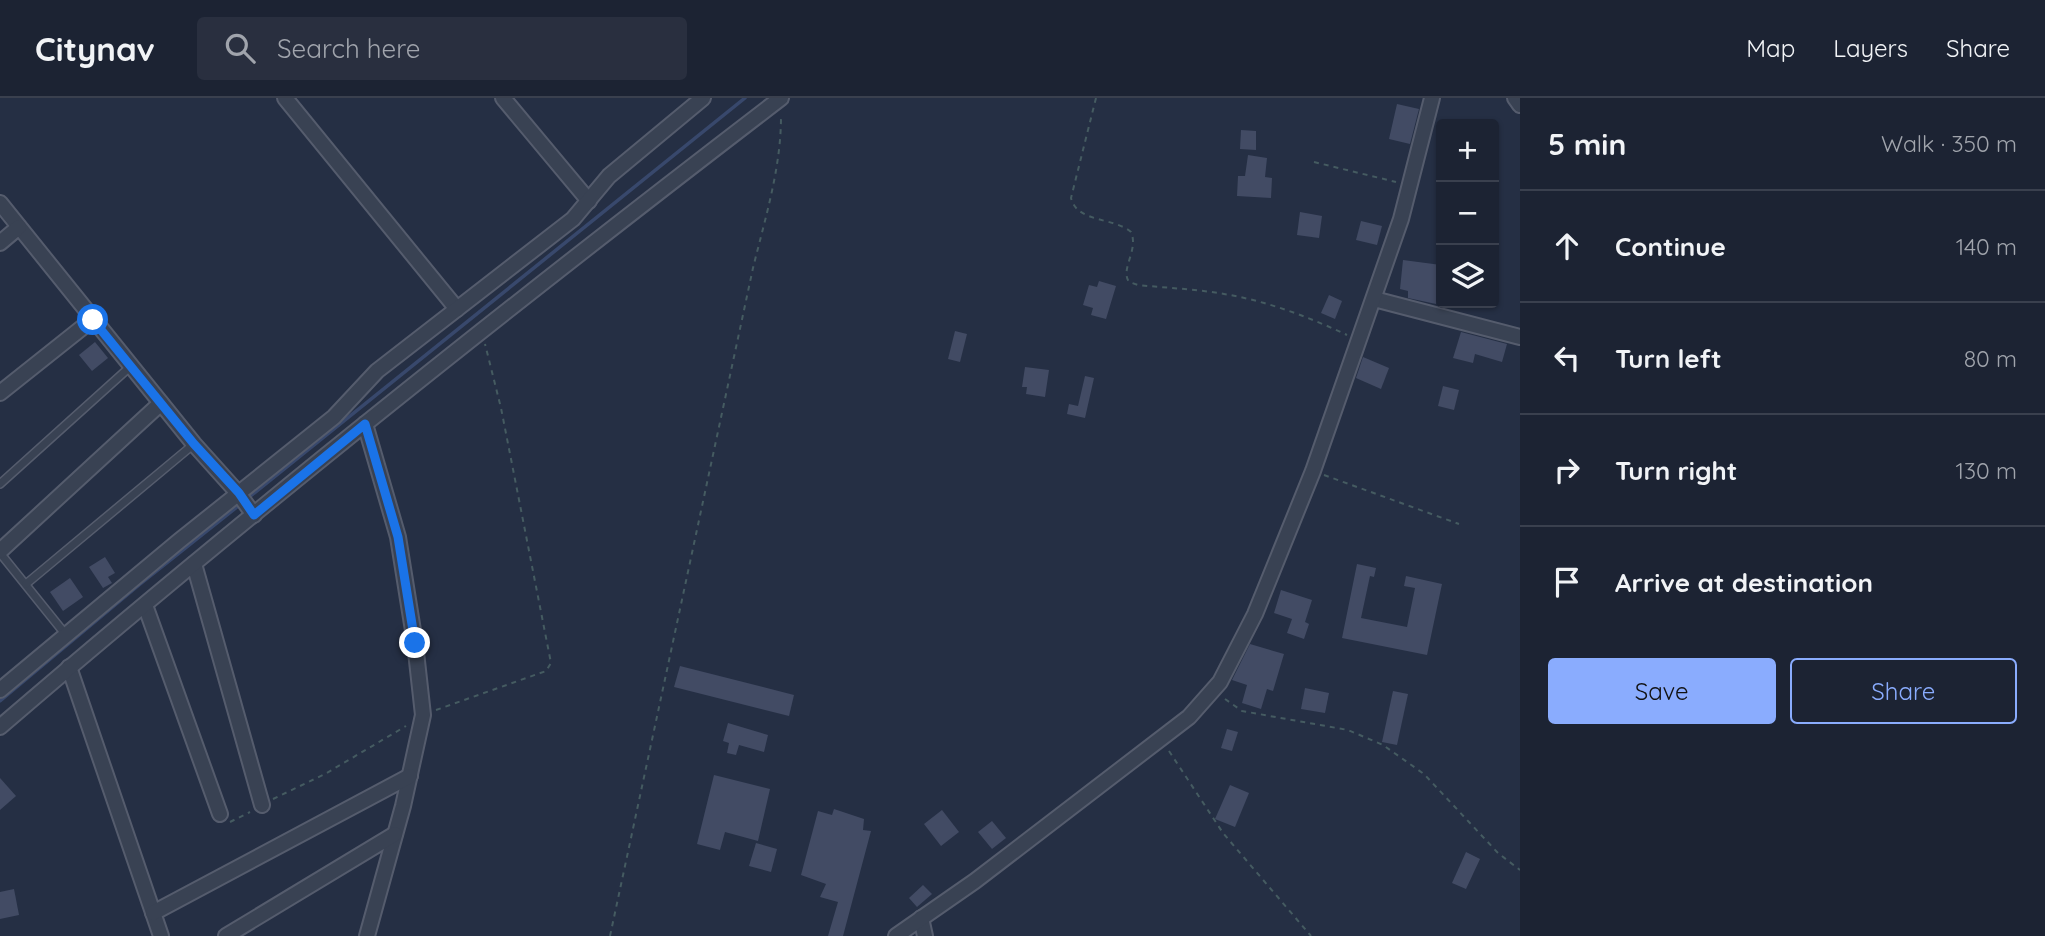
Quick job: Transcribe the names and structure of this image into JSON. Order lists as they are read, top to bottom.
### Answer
{
  "page": {
    "header": "Citynav",
    "search": "Search here",
    "nav": ["Map", "Layers", "Share"],
    "heading": ["5 min", "Walk · 350 m"],
    "map_buttons": ["+", "−"],
    "list": [
      ["Continue", "140 m"],
      ["Turn left", "80 m"],
      ["Turn right", "130 m"],
      "Arrive at destination"
    ],
    "buttons": ["Save", "Share"]
  }
}
